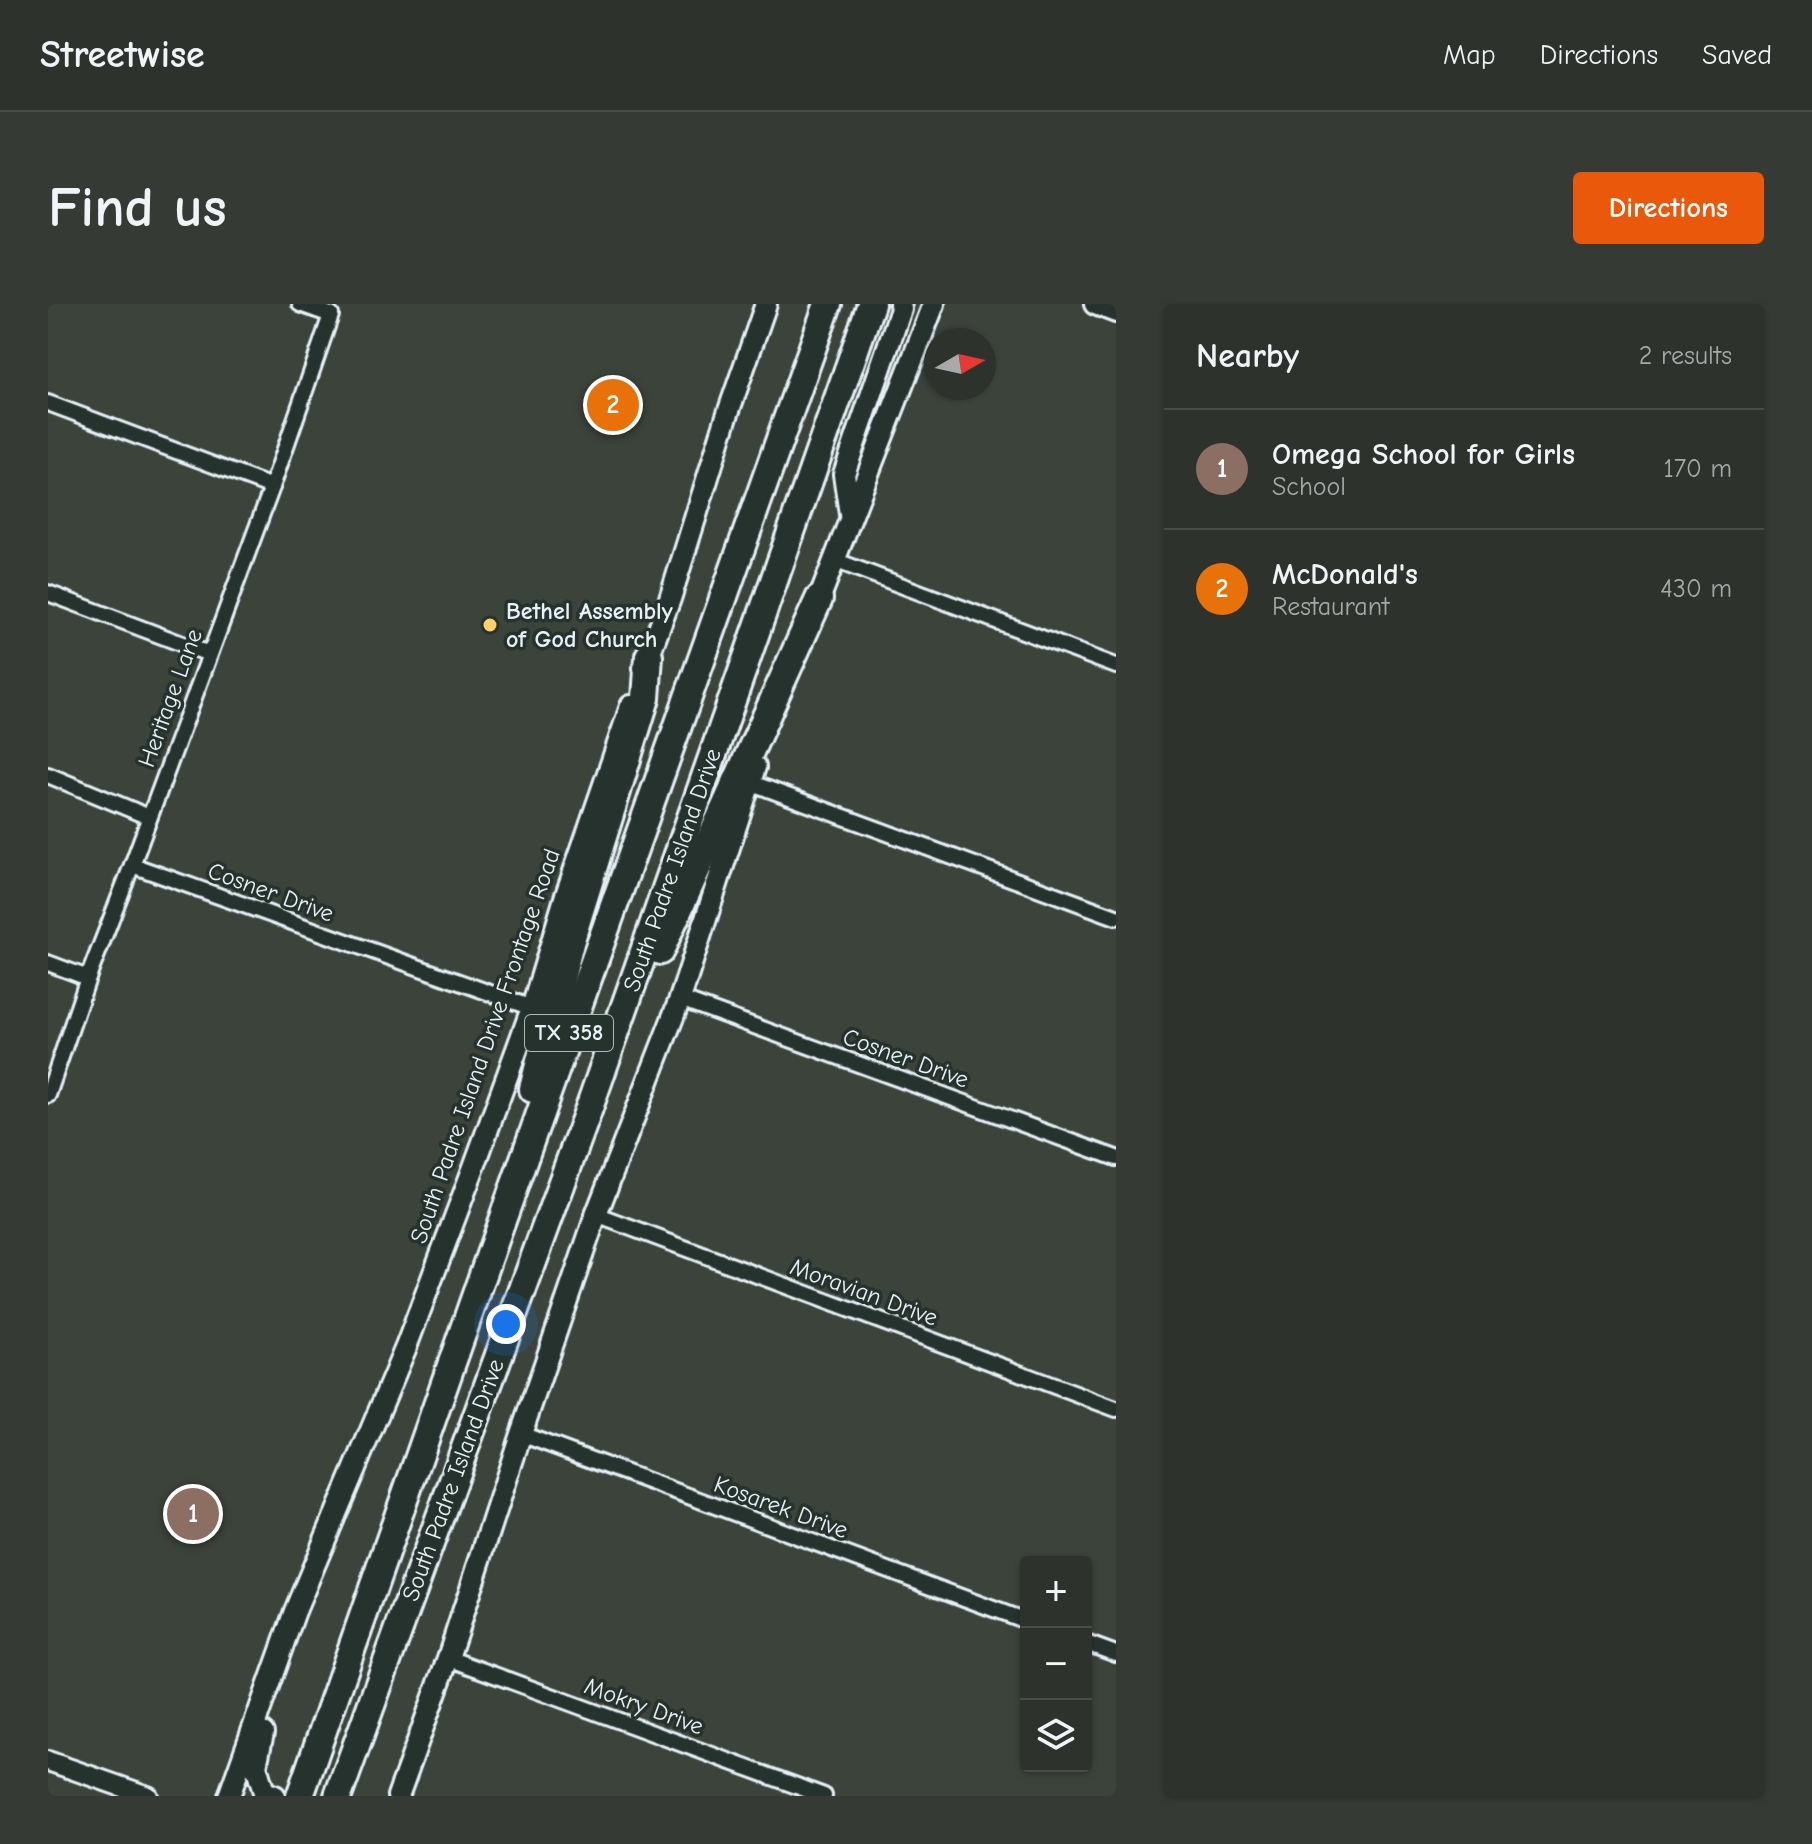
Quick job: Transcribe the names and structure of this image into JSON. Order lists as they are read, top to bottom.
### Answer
{
  "streets": {
    "highway": ["South Padre Island Drive", "TX 358"],
    "main road": ["South Padre Island Drive Frontage Road"],
    "street": [
      "Heritage Lane",
      "Cosner Drive",
      "Moravian Drive",
      "Kosarek Drive",
      "Mokry Drive"
    ]
  },
  "crossings": [
    ["Heritage Lane", "Cosner Drive"],
    ["Cosner Drive", "South Padre Island Drive Frontage Road"]
  ],
  "places": ["Bethel Assembly of God Church"],
  "north": "right",
  "page": {
    "header": "Streetwise",
    "nav": ["Map", "Directions", "Saved"],
    "buttons": "Directions",
    "title": "Find us",
    "heading": ["Nearby", "2 results"],
    "pins": ["2", "1"],
    "list": [
      {
        "mark": "1",
        "name": "Omega School for Girls",
        "note": "School",
        "value": "170 m"
      },
      {
        "mark": "2",
        "name": "McDonald's",
        "note": "Restaurant",
        "value": "430 m"
      }
    ],
    "map_buttons": ["+", "−"]
  }
}
